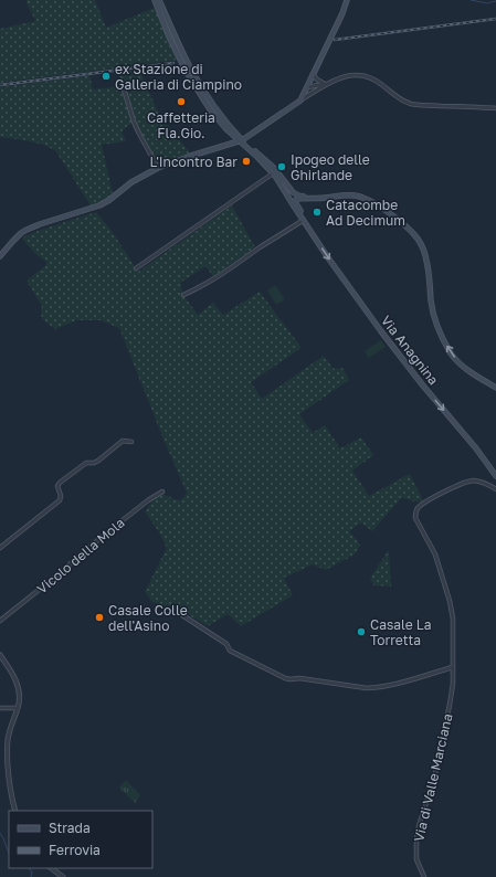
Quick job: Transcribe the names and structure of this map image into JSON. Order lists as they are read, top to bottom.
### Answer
{
  "streets": {
    "main road": ["Via Anagnina"],
    "street": ["Vicolo della Mola", "Via di Valle Marciana"]
  },
  "places": [
    "ex Stazione di Galleria di Ciampino",
    "Caffetteria Fla.Gio.",
    "L'Incontro Bar",
    "Ipogeo delle Ghirlande",
    "Catacombe Ad Decimum",
    "Casale Colle dell'Asino",
    "Casale La Torretta"
  ],
  "legend": ["Strada", "Ferrovia"]
}
